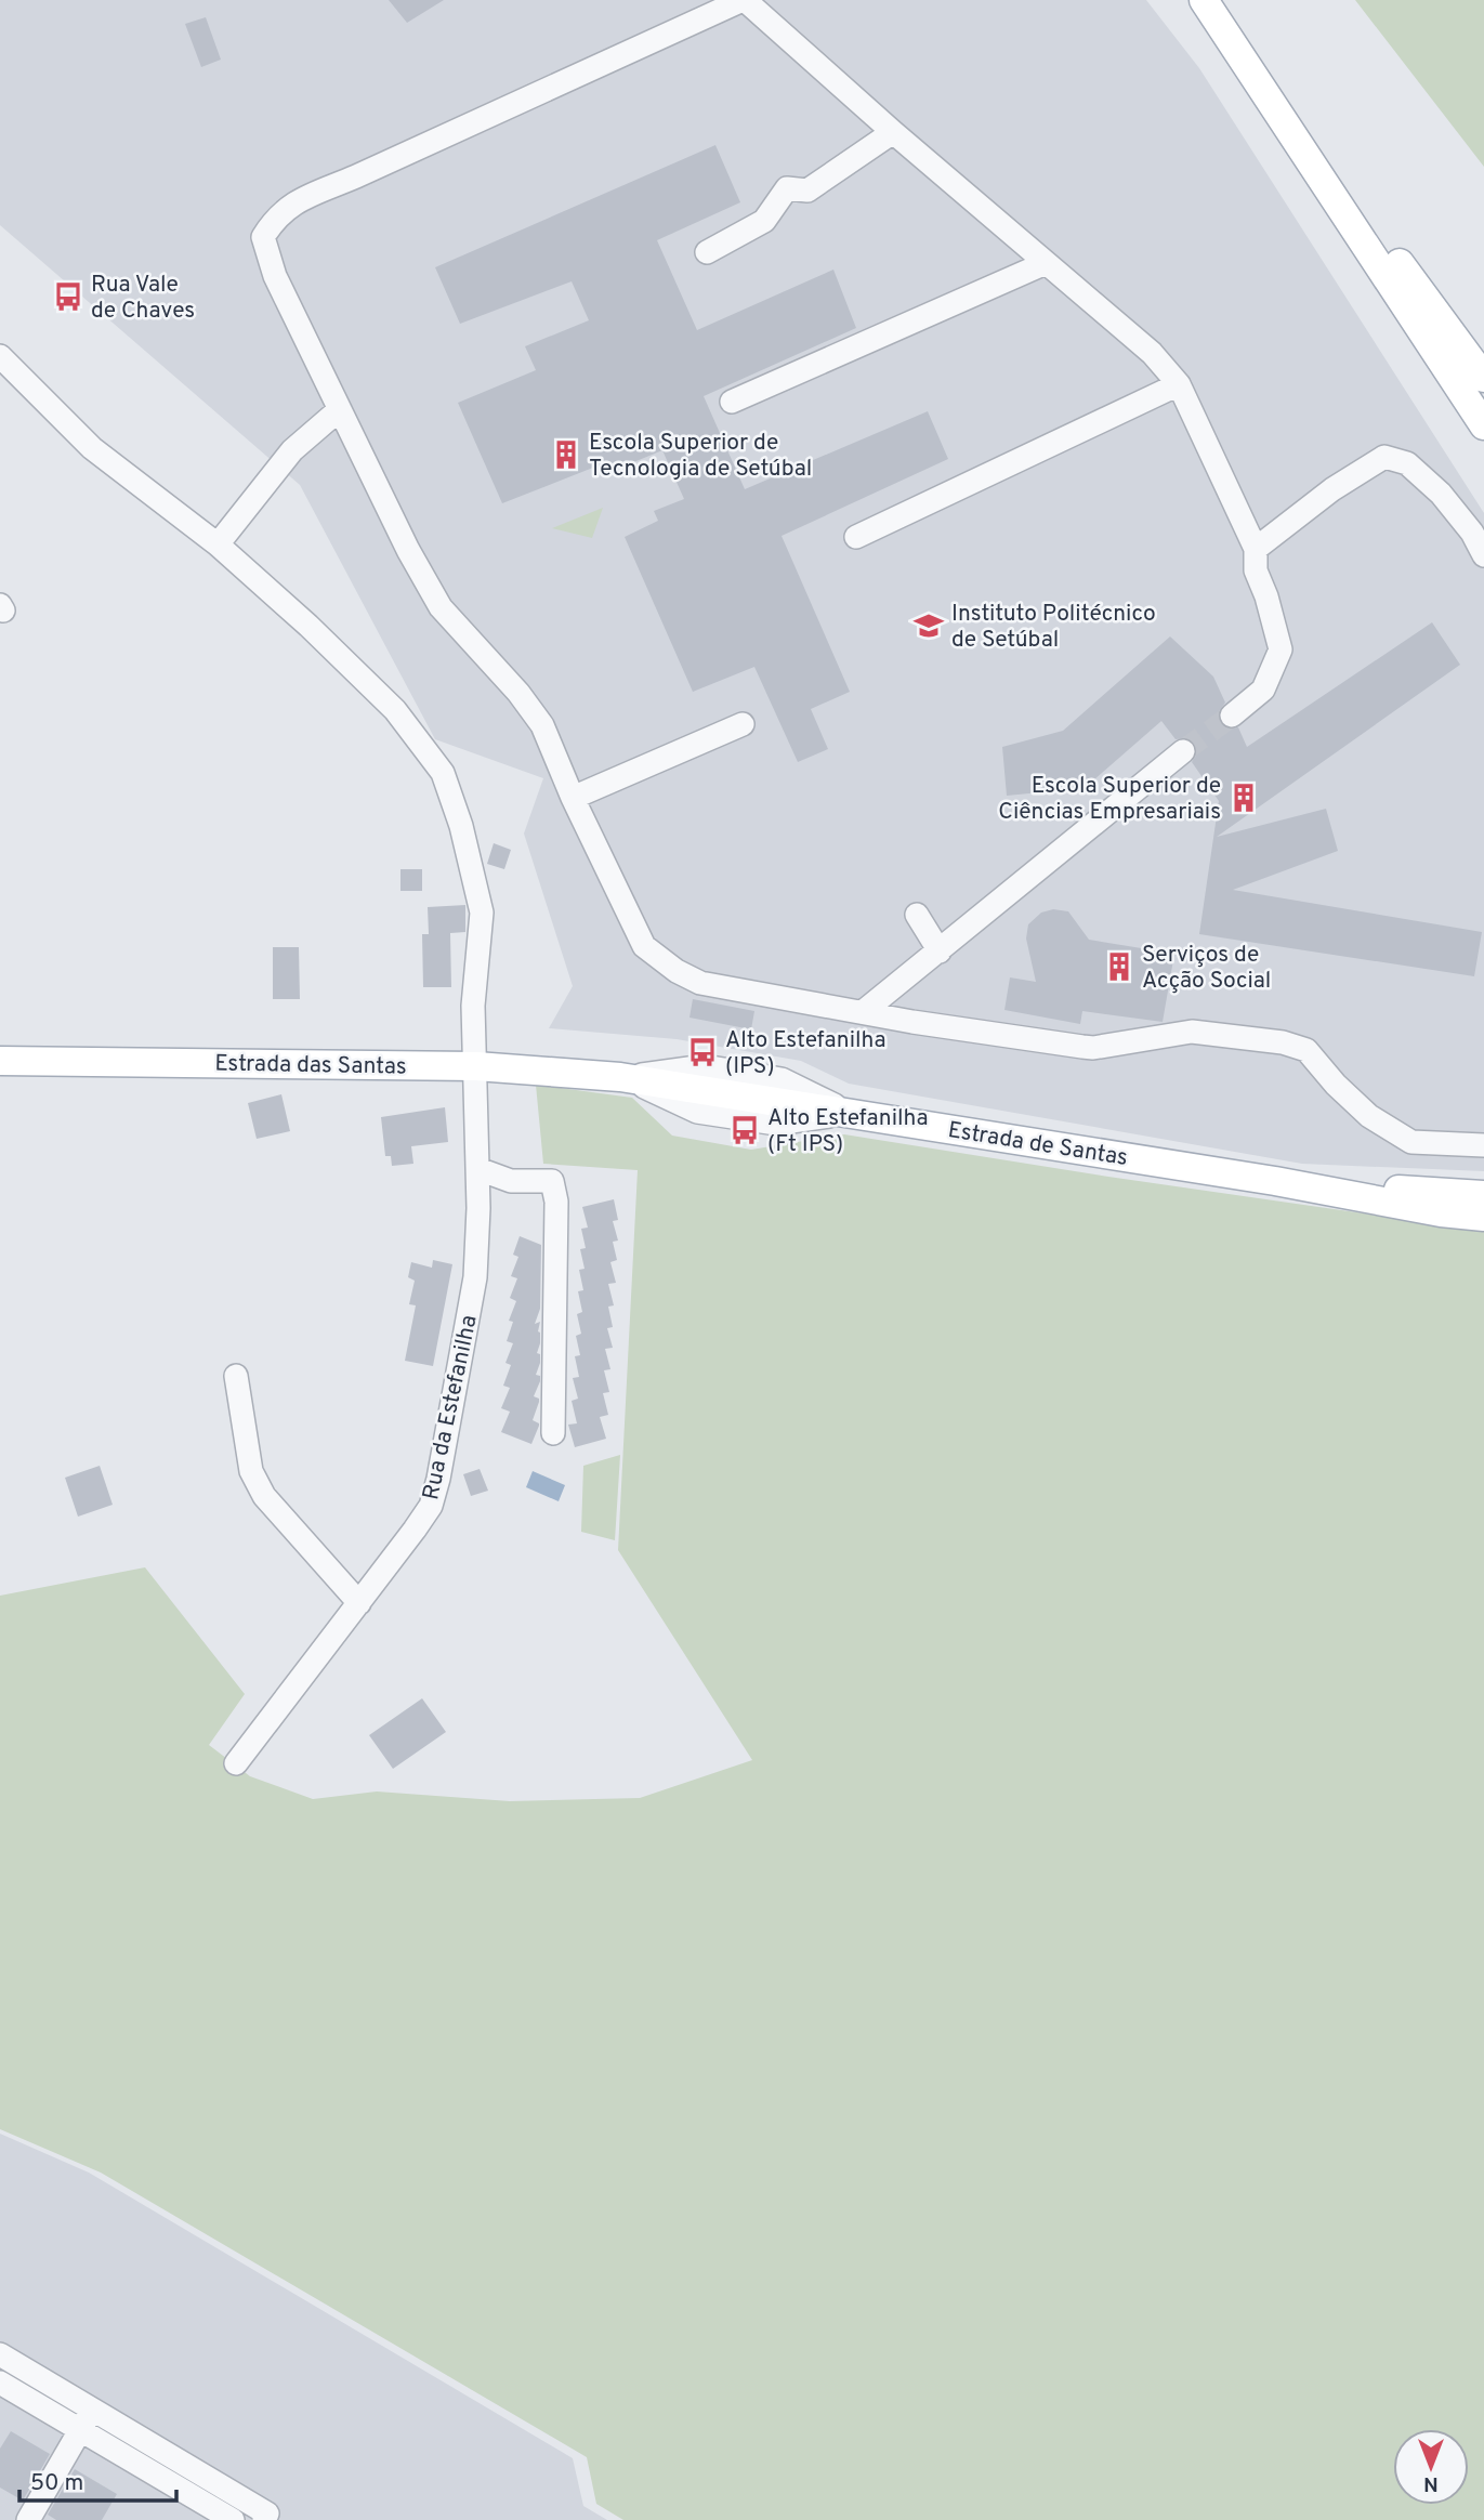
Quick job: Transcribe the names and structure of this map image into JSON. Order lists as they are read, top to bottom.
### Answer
{
  "streets": {
    "main road": ["Estrada das Santas", "Estrada de Santas"],
    "street": ["Rua da Estefanilha"]
  },
  "crossings": [
    ["Estrada das Santas", "Estrada de Santas"],
    ["Estrada das Santas", "Rua da Estefanilha"]
  ],
  "places": {
    "bus stop": ["Rua Vale de Chaves", "Alto Estefanilha (IPS)", "Alto Estefanilha (Ft IPS)"],
    "building": ["Escola Superior de Tecnologia de Setúbal", "Escola Superior de Ciências Empresariais", "Serviços de Acção Social"],
    "school or university": ["Instituto Politécnico de Setúbal"]
  },
  "scale_bar": "50 m",
  "north": "bottom"
}
